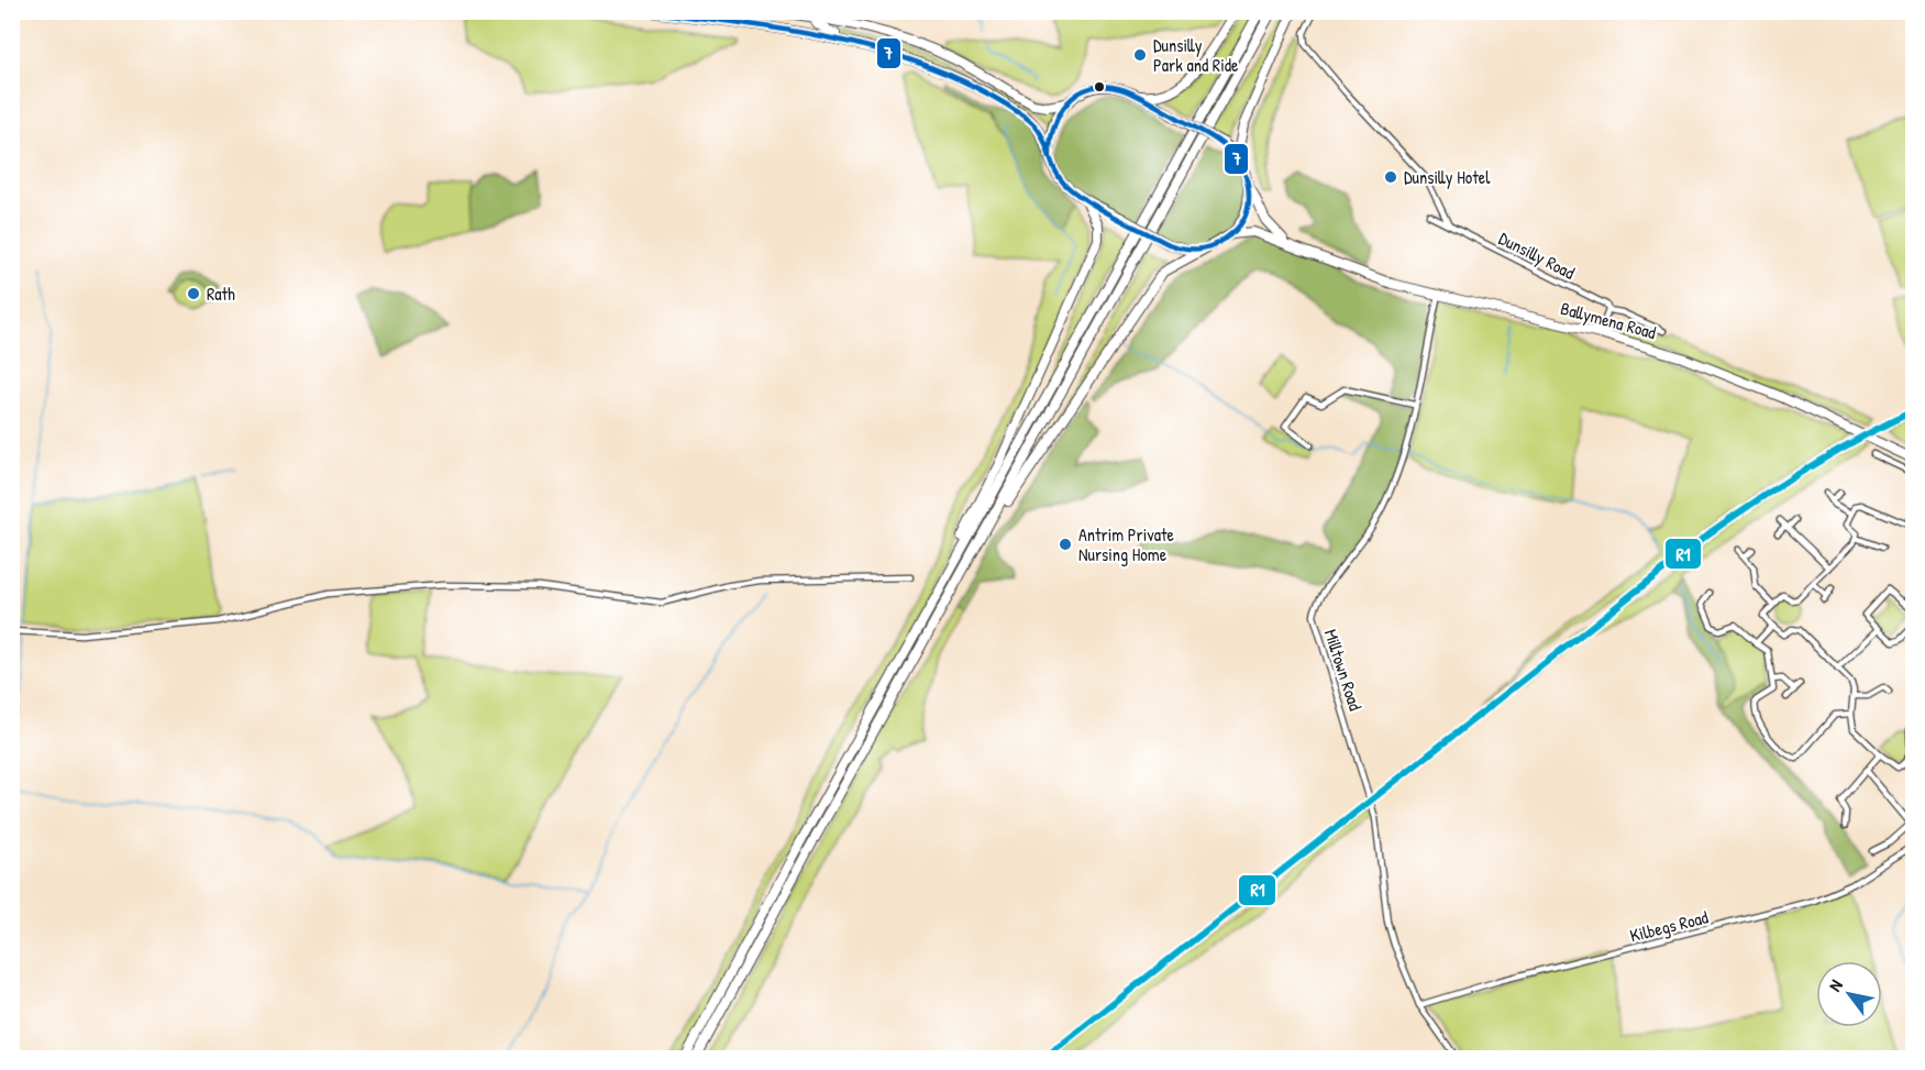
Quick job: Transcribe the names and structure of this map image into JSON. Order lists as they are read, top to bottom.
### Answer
{
  "streets": {
    "highway": ["Ballymena Road"],
    "street": ["Dunsilly Road", "Milltown Road", "Kilbegs Road"]
  },
  "crossings": [
    ["Ballymena Road", "Milltown Road"],
    ["Milltown Road", "Kilbegs Road"]
  ],
  "places": [
    "Dunsilly Park and Ride",
    "Dunsilly Hotel",
    "Rath",
    "Antrim Private Nursing Home"
  ],
  "lines": ["transit line 7", "transit line R1"],
  "north": "top left"
}
